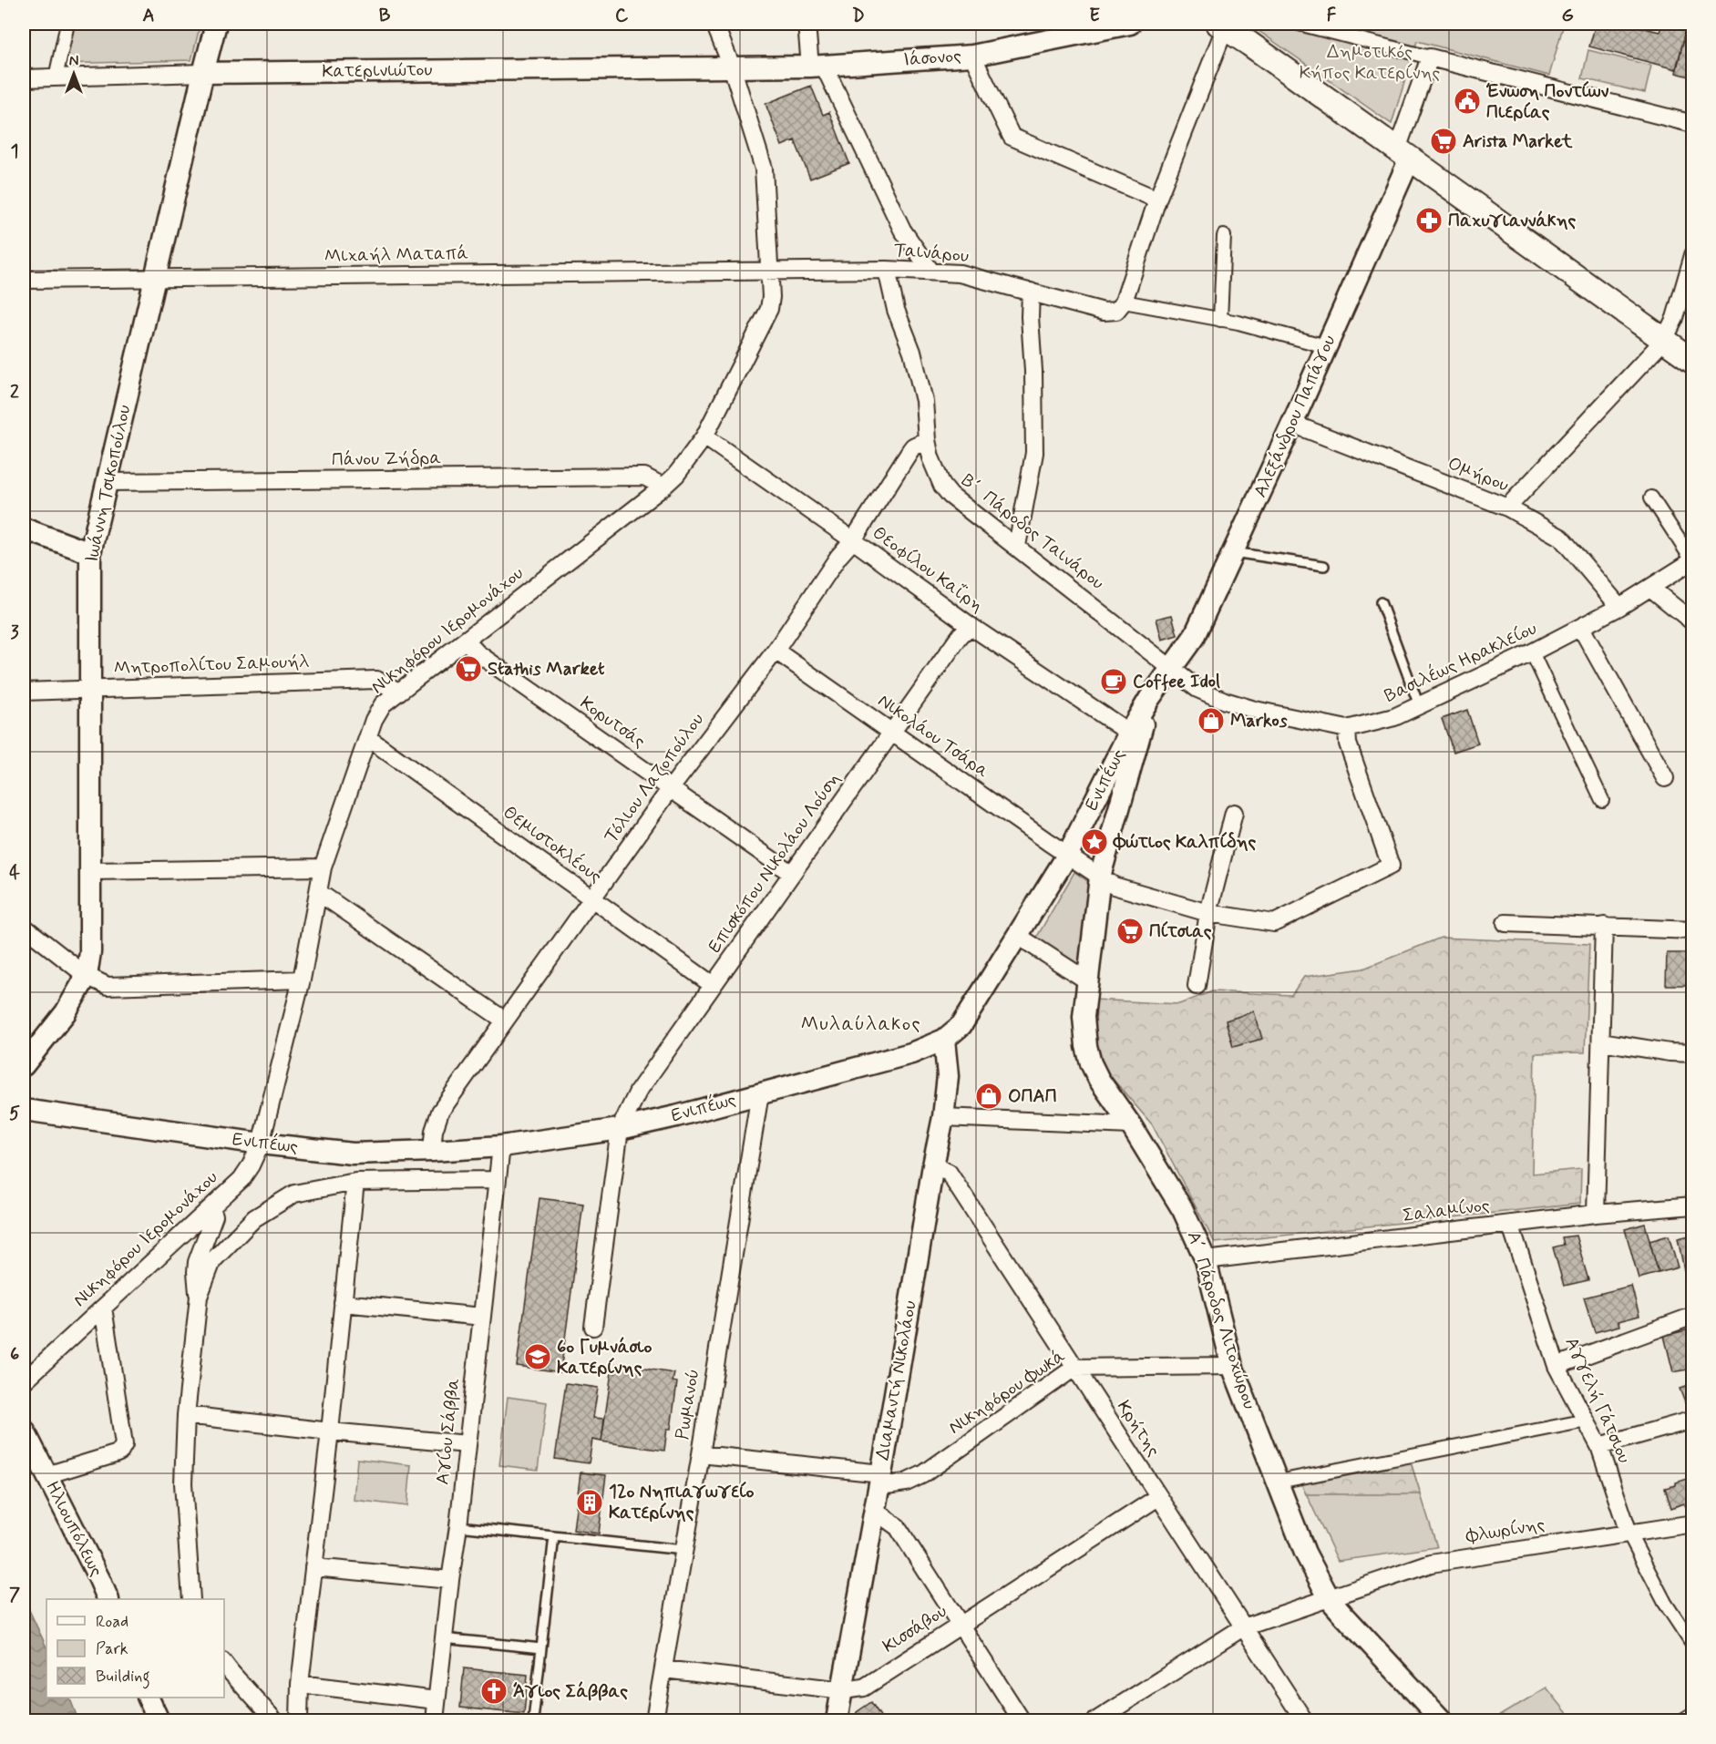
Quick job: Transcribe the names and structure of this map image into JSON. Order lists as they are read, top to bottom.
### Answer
{
  "streets": {
    "street": [
      "Ιάσονος",
      "Κατερινιώτου",
      "Ταινάρου",
      "Μιχαήλ Ματαπά",
      "Αλεξάνδρου Παπάγου",
      "Πάνου Ζήδρα",
      "Ομήρου",
      "Ιωάννη Τσικοπούλου",
      "Β΄ Πάροδος Ταινάρου",
      "Θεοφίλου Καΐρη",
      "Νικηφόρου Ιερομονάχου",
      "Βασιλέως Ηρακλείου",
      "Μητροπολίτου Σαμουήλ",
      "Κορυτσάς",
      "Νικολάου Τσάρα",
      "Τόλιου Λαζοπούλου",
      "Ενιπέως",
      "Θεμιστοκλέους",
      "Επισκόπου Νικολάου Λούση",
      "Σαλαμίνος",
      "Α΄ Πάροδος Λιτοχώρου",
      "Διαμαντή Νικολάου",
      "Νικηφόρου Φωκά",
      "Αγγελή Γάτσιου",
      "Ρωμανού",
      "Κρήτης",
      "Αγίου Σάββα",
      "Ηλιουπόλεως",
      "Φλωρίνης",
      "Κισσάβου"
    ]
  },
  "crossings": [
    ["Ιάσονος", "Κατερινιώτου"],
    ["Ιάσονος", "Νικηφόρου Ιερομονάχου"],
    ["Κατερινιώτου", "Ιωάννη Τσικοπούλου"],
    ["Κατερινιώτου", "Νικηφόρου Ιερομονάχου"],
    ["Ταινάρου", "Μιχαήλ Ματαπά"],
    ["Ταινάρου", "Αλεξάνδρου Παπάγου"],
    ["Ταινάρου", "Β΄ Πάροδος Ταινάρου"],
    ["Ταινάρου", "Νικηφόρου Ιερομονάχου"],
    ["Μιχαήλ Ματαπά", "Ιωάννη Τσικοπούλου"],
    ["Μιχαήλ Ματαπά", "Νικηφόρου Ιερομονάχου"],
    ["Αλεξάνδρου Παπάγου", "Ομήρου"],
    ["Αλεξάνδρου Παπάγου", "Β΄ Πάροδος Ταινάρου"],
    ["Αλεξάνδρου Παπάγου", "Βασιλέως Ηρακλείου"],
    ["Αλεξάνδρου Παπάγου", "Ενιπέως"],
    ["Πάνου Ζήδρα", "Ιωάννη Τσικοπούλου"],
    ["Πάνου Ζήδρα", "Νικηφόρου Ιερομονάχου"],
    ["Ομήρου", "Βασιλέως Ηρακλείου"],
    ["Ιωάννη Τσικοπούλου", "Μητροπολίτου Σαμουήλ"],
    ["Β΄ Πάροδος Ταινάρου", "Βασιλέως Ηρακλείου"],
    ["Β΄ Πάροδος Ταινάρου", "Τόλιου Λαζοπούλου"],
    ["Β΄ Πάροδος Ταινάρου", "Ενιπέως"],
    ["Θεοφίλου Καΐρη", "Νικηφόρου Ιερομονάχου"],
    ["Θεοφίλου Καΐρη", "Τόλιου Λαζοπούλου"],
    ["Θεοφίλου Καΐρη", "Ενιπέως"],
    ["Θεοφίλου Καΐρη", "Επισκόπου Νικολάου Λούση"],
    ["Νικηφόρου Ιερομονάχου", "Μητροπολίτου Σαμουήλ"],
    ["Νικηφόρου Ιερομονάχου", "Κορυτσάς"],
    ["Νικηφόρου Ιερομονάχου", "Ενιπέως"],
    ["Νικηφόρου Ιερομονάχου", "Θεμιστοκλέους"],
    ["Βασιλέως Ηρακλείου", "Νικολάου Τσάρα"],
    ["Βασιλέως Ηρακλείου", "Ενιπέως"],
    ["Κορυτσάς", "Τόλιου Λαζοπούλου"],
    ["Κορυτσάς", "Επισκόπου Νικολάου Λούση"],
    ["Νικολάου Τσάρα", "Τόλιου Λαζοπούλου"],
    ["Νικολάου Τσάρα", "Ενιπέως"],
    ["Νικολάου Τσάρα", "Επισκόπου Νικολάου Λούση"],
    ["Νικολάου Τσάρα", "Α΄ Πάροδος Λιτοχώρου"],
    ["Τόλιου Λαζοπούλου", "Ενιπέως"],
    ["Τόλιου Λαζοπούλου", "Θεμιστοκλέους"],
    ["Ενιπέως", "Επισκόπου Νικολάου Λούση"],
    ["Ενιπέως", "Α΄ Πάροδος Λιτοχώρου"],
    ["Ενιπέως", "Διαμαντή Νικολάου"],
    ["Ενιπέως", "Ρωμανού"],
    ["Ενιπέως", "Αγίου Σάββα"],
    ["Θεμιστοκλέους", "Επισκόπου Νικολάου Λούση"],
    ["Σαλαμίνος", "Α΄ Πάροδος Λιτοχώρου"],
    ["Σαλαμίνος", "Αγγελή Γάτσιου"],
    ["Α΄ Πάροδος Λιτοχώρου", "Νικηφόρου Φωκά"],
    ["Α΄ Πάροδος Λιτοχώρου", "Φλωρίνης"],
    ["Διαμαντή Νικολάου", "Νικηφόρου Φωκά"],
    ["Διαμαντή Νικολάου", "Κρήτης"],
    ["Διαμαντή Νικολάου", "Κισσάβου"],
    ["Νικηφόρου Φωκά", "Ρωμανού"],
    ["Νικηφόρου Φωκά", "Κρήτης"],
    ["Αγγελή Γάτσιου", "Φλωρίνης"],
    ["Ρωμανού", "Κισσάβου"],
    ["Κρήτης", "Φλωρίνης"],
    ["Κρήτης", "Κισσάβου"]
  ],
  "districts": ["Μυλαύλακος"],
  "parks": ["Δημοτικός Κήπος Κατερίνης"],
  "places": {
    "public building": ["Ένωση Ποντίων Πιερίας"],
    "supermarket": ["Arista Market", "Stathis Market", "Πίτσιας"],
    "pharmacy": ["Παχυγιαννάκης"],
    "cafe": ["Coffee Idol"],
    "shop": ["Markos", "ΟΠΑΠ"],
    "place": ["Φώτιος Καλπίδης"],
    "school or university": ["6ο Γυμνάσιο Κατερίνης"],
    "building": ["12ο Νηπιαγωγείο Κατερίνης"],
    "church": ["Άγιος Σάββας"]
  },
  "legend": ["Road", "Park", "Building"],
  "north": "top",
  "grid": {
    "columns": [
      "A",
      "B",
      "C",
      "D",
      "E",
      "F",
      "G"
    ],
    "rows": [
      "1",
      "2",
      "3",
      "4",
      "5",
      "6",
      "7"
    ]
  }
}
